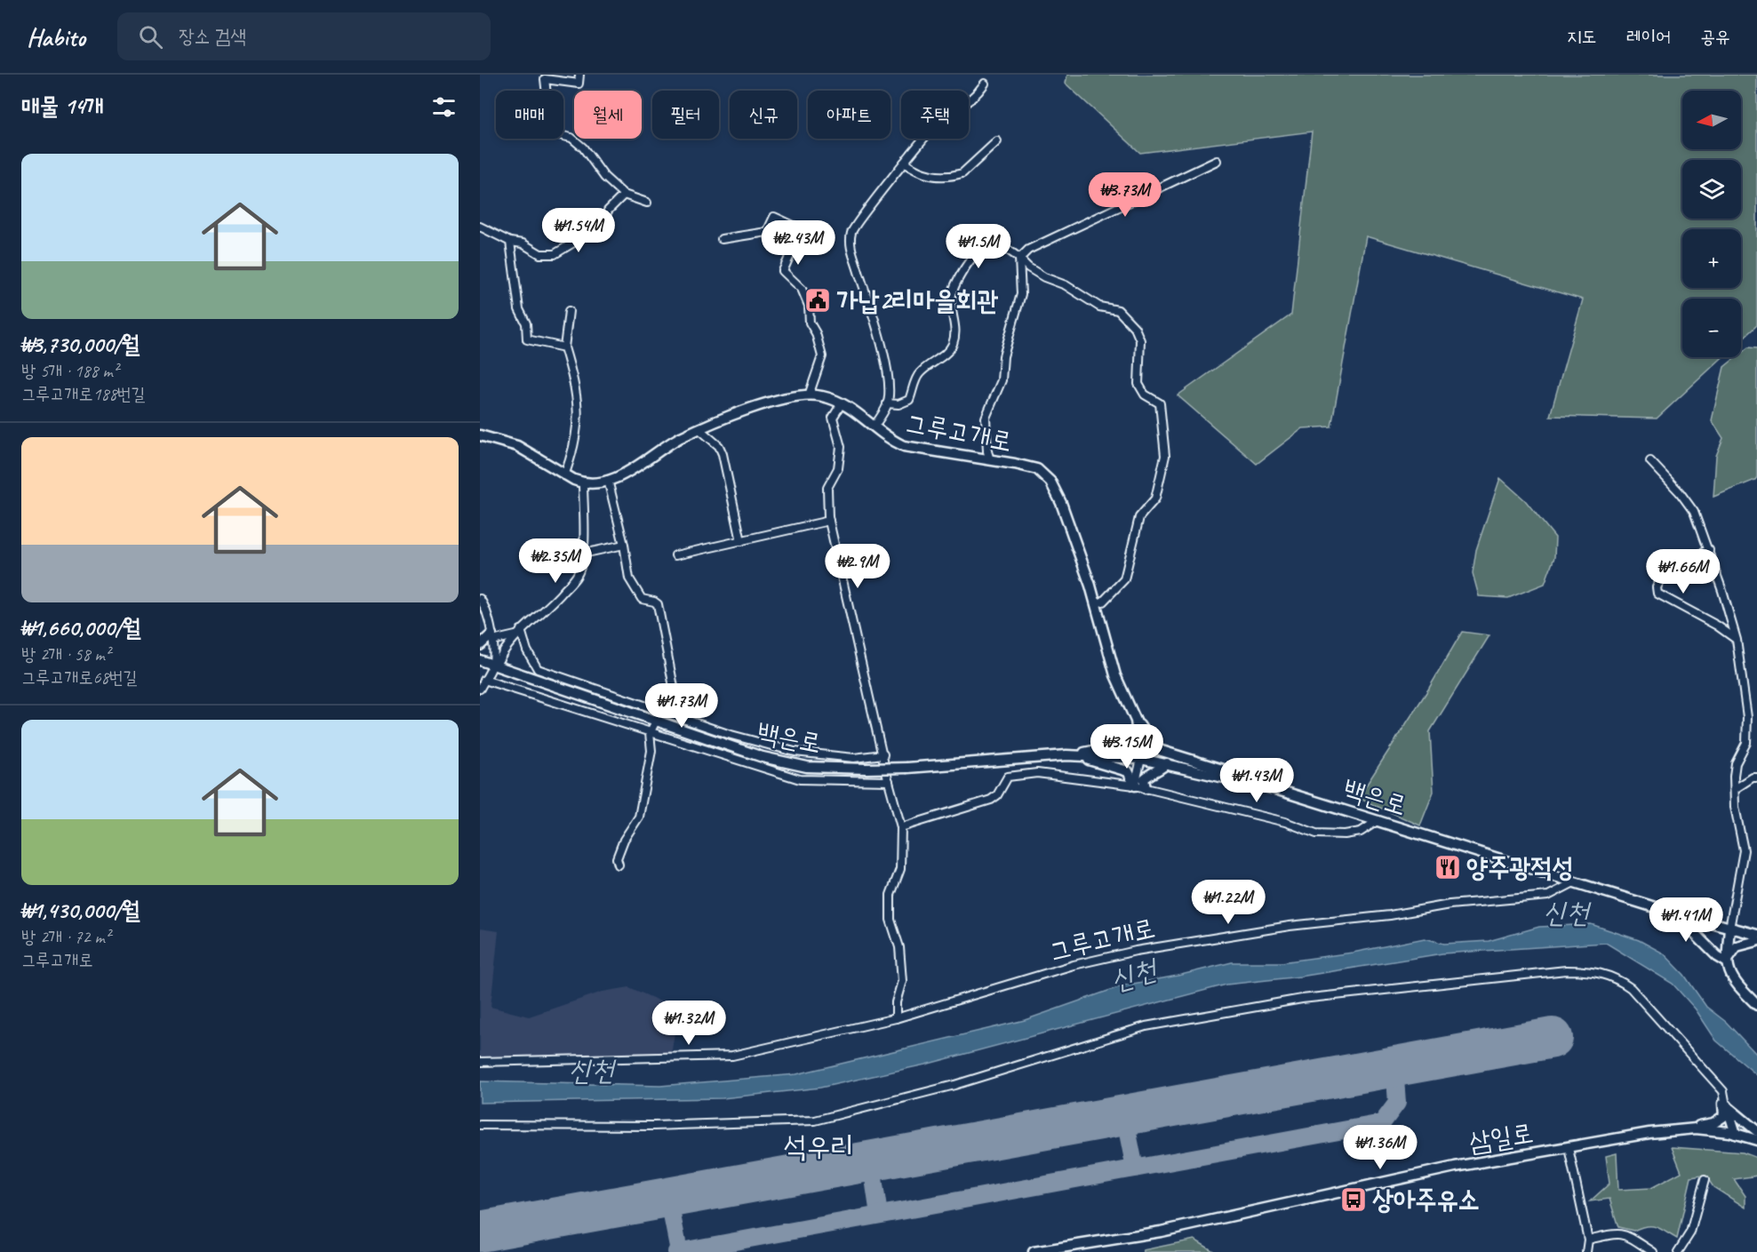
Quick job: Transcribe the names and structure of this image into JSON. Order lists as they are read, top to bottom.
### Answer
{
  "streets": {
    "main road": ["그루고개로", "백은로", "삼일로"]
  },
  "crossings": [
    ["그루고개로", "백은로"]
  ],
  "districts": ["석우리"],
  "water": ["신천"],
  "places": {
    "public building": ["가납2리마을회관"],
    "restaurant": ["양주광적성"],
    "bus stop": ["상아주유소"]
  },
  "north": "left",
  "page": {
    "header": "Habito",
    "search": "장소 검색",
    "nav": ["지도", "레이어", "공유"],
    "heading": "매물 14개",
    "map_buttons": ["+", "−"],
    "chip": [
      "매매",
      "월세",
      "필터",
      "신규",
      "아파트",
      "주택"
    ],
    "list": [
      {
        "name": "₩3,730,000/월",
        "note": "방 5개 · 188 m² · 그루고개로188번길"
      },
      {
        "name": "₩1,660,000/월",
        "note": "방 2개 · 58 m² · 그루고개로68번길"
      },
      {
        "name": "₩1,430,000/월",
        "note": "방 2개 · 72 m² · 그루고개로"
      }
    ],
    "price": [
      "₩3.73M",
      "₩1.54M",
      "₩2.43M",
      "₩1.5M",
      "₩2.35M",
      "₩2.9M",
      "₩1.66M",
      "₩1.73M",
      "₩3.15M",
      "₩1.43M",
      "₩1.22M",
      "₩1.41M",
      "₩1.32M",
      "₩1.36M"
    ]
  }
}
